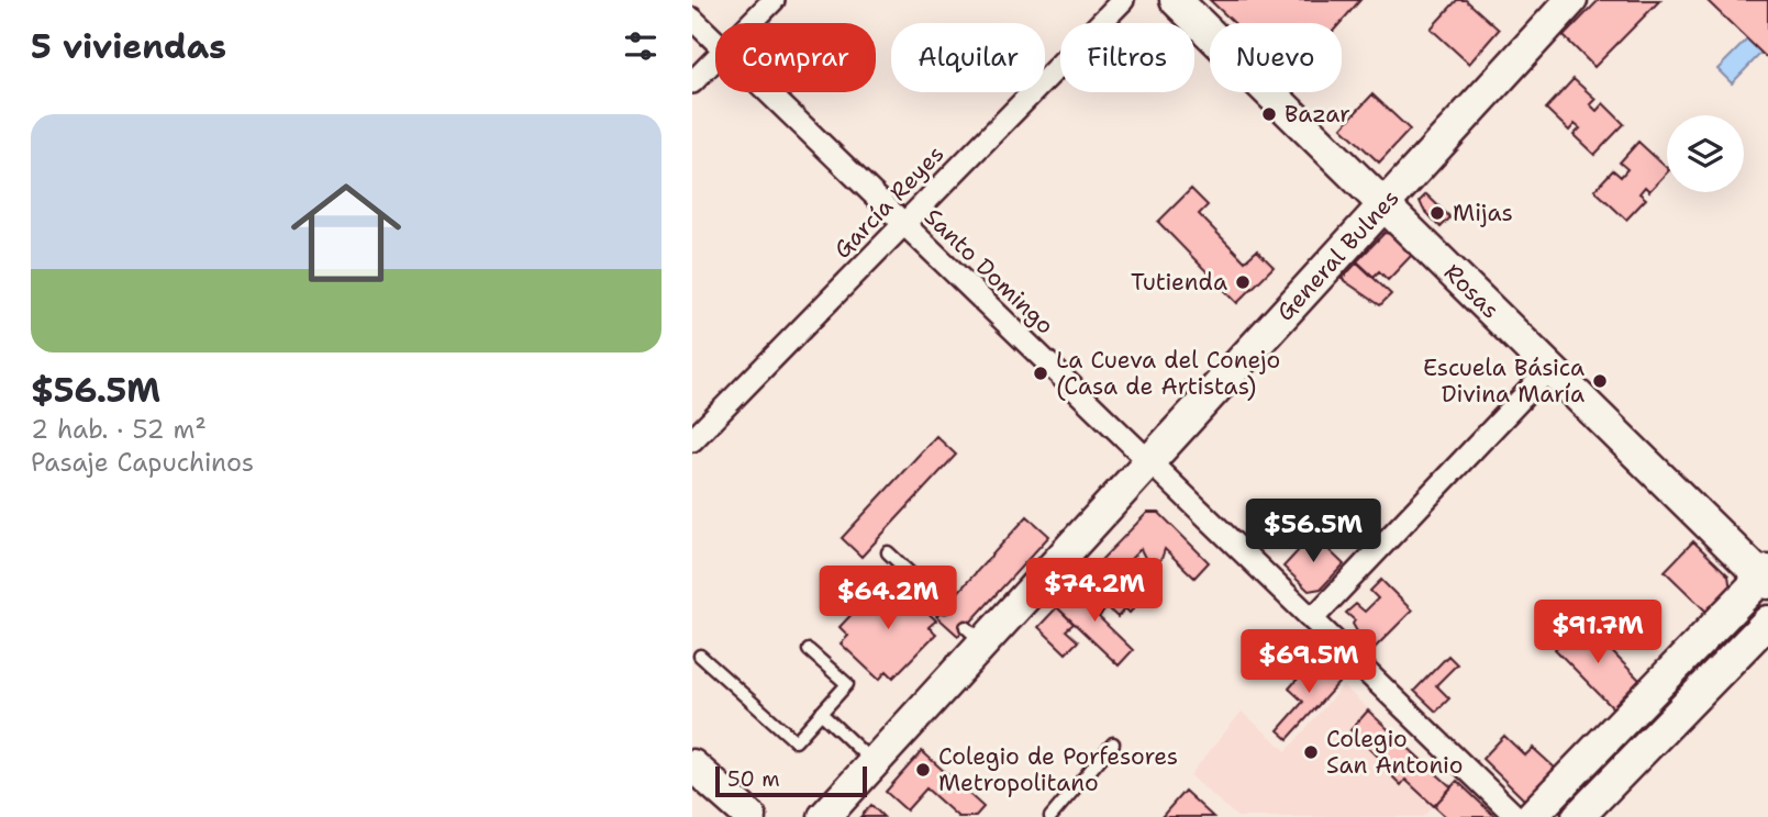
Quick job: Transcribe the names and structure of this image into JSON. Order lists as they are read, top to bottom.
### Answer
{
  "streets": {
    "street": [
      "García Reyes",
      "General Bulnes",
      "Santo Domingo",
      "Rosas"
    ]
  },
  "crossings": [
    ["García Reyes", "Santo Domingo"],
    ["General Bulnes", "Santo Domingo"],
    ["General Bulnes", "Rosas"]
  ],
  "places": [
    "Bazar",
    "Mijas",
    "Tutienda",
    "La Cueva del Conejo (Casa de Artistas)",
    "Escuela Básica Divina María",
    "Colegio San Antonio",
    "Colegio de Porfesores Metropolitano"
  ],
  "scale_bar": "50 m",
  "page": {
    "heading": "5 viviendas",
    "chip": [
      "Comprar",
      "Alquilar",
      "Filtros",
      "Nuevo"
    ],
    "list": [
      {
        "name": "$56.5M",
        "note": "2 hab. · 52 m² · Pasaje Capuchinos"
      }
    ],
    "price": [
      "$56.5M",
      "$74.2M",
      "$64.2M",
      "$91.7M",
      "$69.5M"
    ],
    "scale": "50 m"
  }
}
